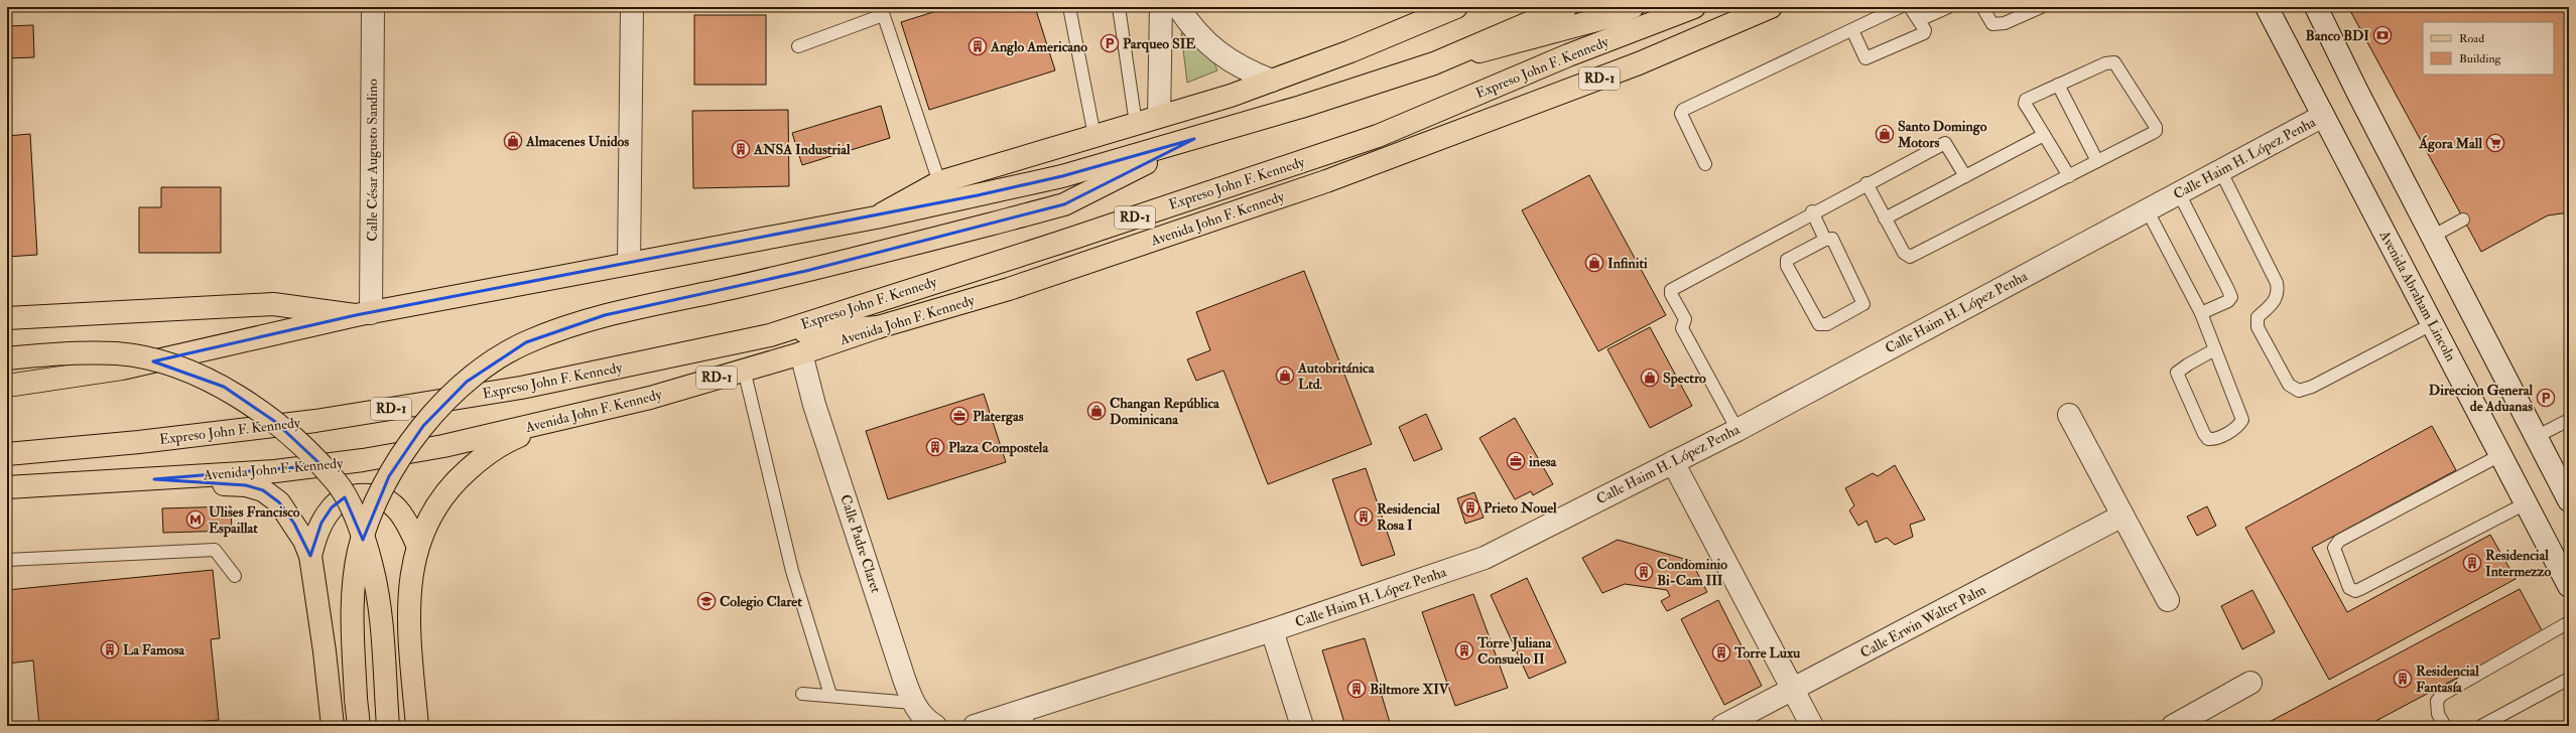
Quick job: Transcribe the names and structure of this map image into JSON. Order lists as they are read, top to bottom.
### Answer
{
  "streets": {
    "main road": ["Expreso John F. Kennedy", "RD-1", "Avenida John F. Kennedy"],
    "street": [
      "Calle Haim H. López Penha",
      "Calle César Augusto Sandino",
      "Avenida Abraham Lincoln",
      "Calle Padre Claret",
      "Calle Erwin Walter Palm"
    ]
  },
  "crossings": [
    ["Calle Haim H. López Penha", "Avenida Abraham Lincoln"],
    ["Avenida John F. Kennedy", "Calle Padre Claret"]
  ],
  "places": {
    "bank": ["Banco BDI"],
    "parking": ["Parqueo SIE", "Direccion General de Aduanas"],
    "building": [
      "Anglo Americano",
      "ANSA Industrial",
      "Plaza Compostela",
      "Prieto Nouel",
      "Residencial Rosa I",
      "Residencial Intermezzo",
      "Condominio Bi-Cam III",
      "La Famosa",
      "Torre Juliana Consuelo II",
      "Torre Luxu",
      "Residencial Fantasía",
      "Biltmore XIV"
    ],
    "shop": [
      "Santo Domingo Motors",
      "Almacenes Unidos",
      "Infiniti",
      "Autobritánica Ltd.",
      "Spectro",
      "Changan República Dominicana"
    ],
    "supermarket": ["Ágora Mall"],
    "office": ["Platergas", "inesa"],
    "metro station": ["Ulises Francisco Espaillat"],
    "school or university": ["Colegio Claret"]
  },
  "legend": ["Road", "Building"]
}
